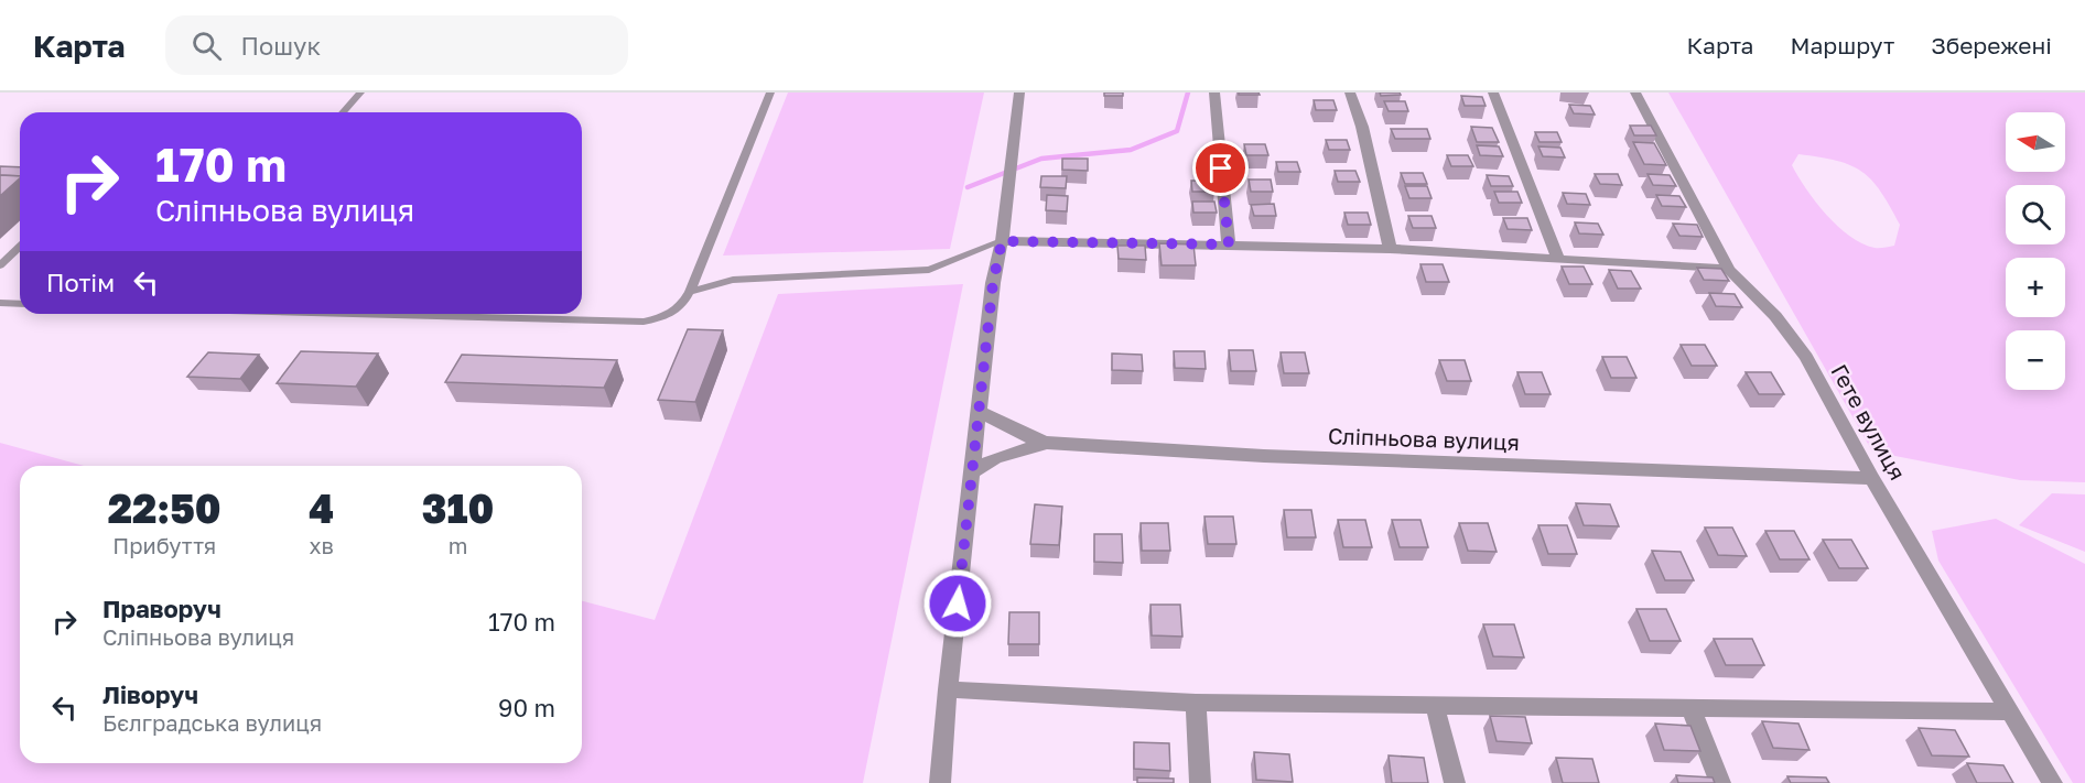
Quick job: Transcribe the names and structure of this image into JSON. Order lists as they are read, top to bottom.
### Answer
{
  "streets": {
    "street": ["Гете вулиця", "Сліпньова вулиця"]
  },
  "crossings": [
    ["Гете вулиця", "Сліпньова вулиця"]
  ],
  "north": "left",
  "page": {
    "header": "Карта",
    "search": "Пошук",
    "nav": ["Карта", "Маршрут", "Збережені"],
    "map_buttons": ["+", "−"],
    "turn": ["170 m", "Сліпньова вулиця"],
    "then": "Потім",
    "eta": [
      "22:50",
      "Прибуття",
      "4",
      "хв",
      "310",
      "m"
    ],
    "list": [
      {
        "name": "Праворуч",
        "note": "Сліпньова вулиця",
        "value": "170 m"
      },
      {
        "name": "Ліворуч",
        "note": "Бєлградська вулиця",
        "value": "90 m"
      }
    ]
  }
}
